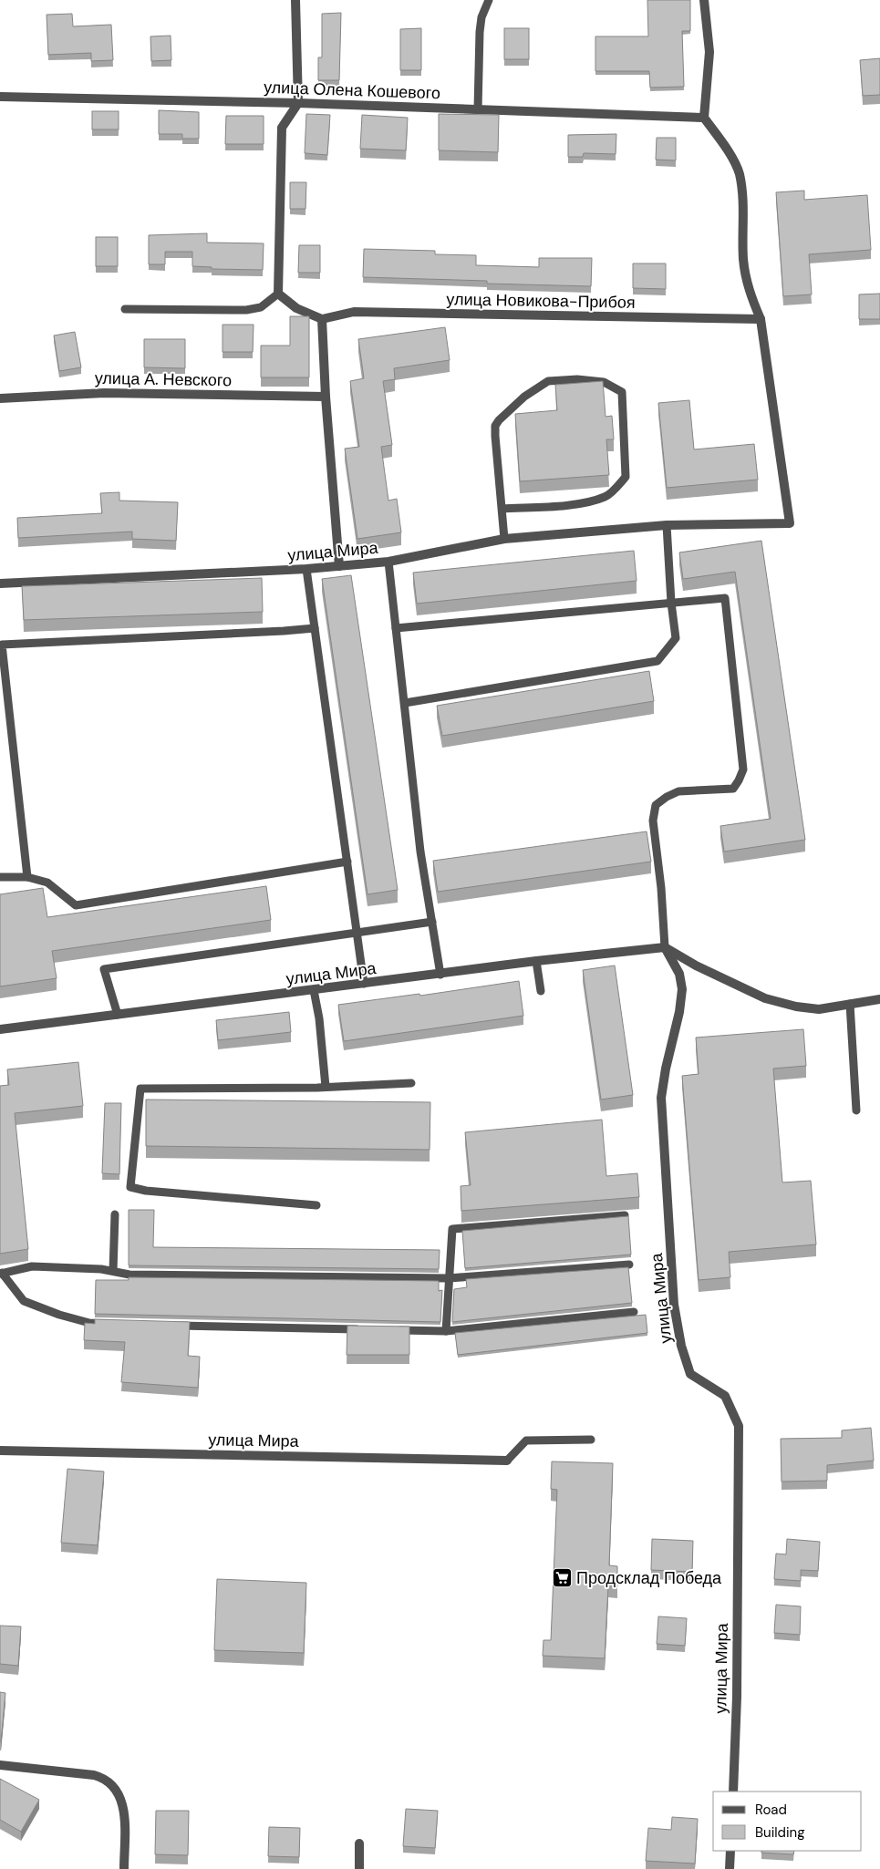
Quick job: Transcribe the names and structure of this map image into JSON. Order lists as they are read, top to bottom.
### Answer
{
  "streets": {
    "street": [
      "улица Олена Кошевого",
      "улица Новикова-Прибоя",
      "улица А. Невского",
      "улица Мира"
    ]
  },
  "crossings": [
    ["улица Новикова-Прибоя", "улица Мира"]
  ],
  "places": {
    "supermarket": ["Продсклад Победа"]
  },
  "legend": ["Road", "Building"]
}
